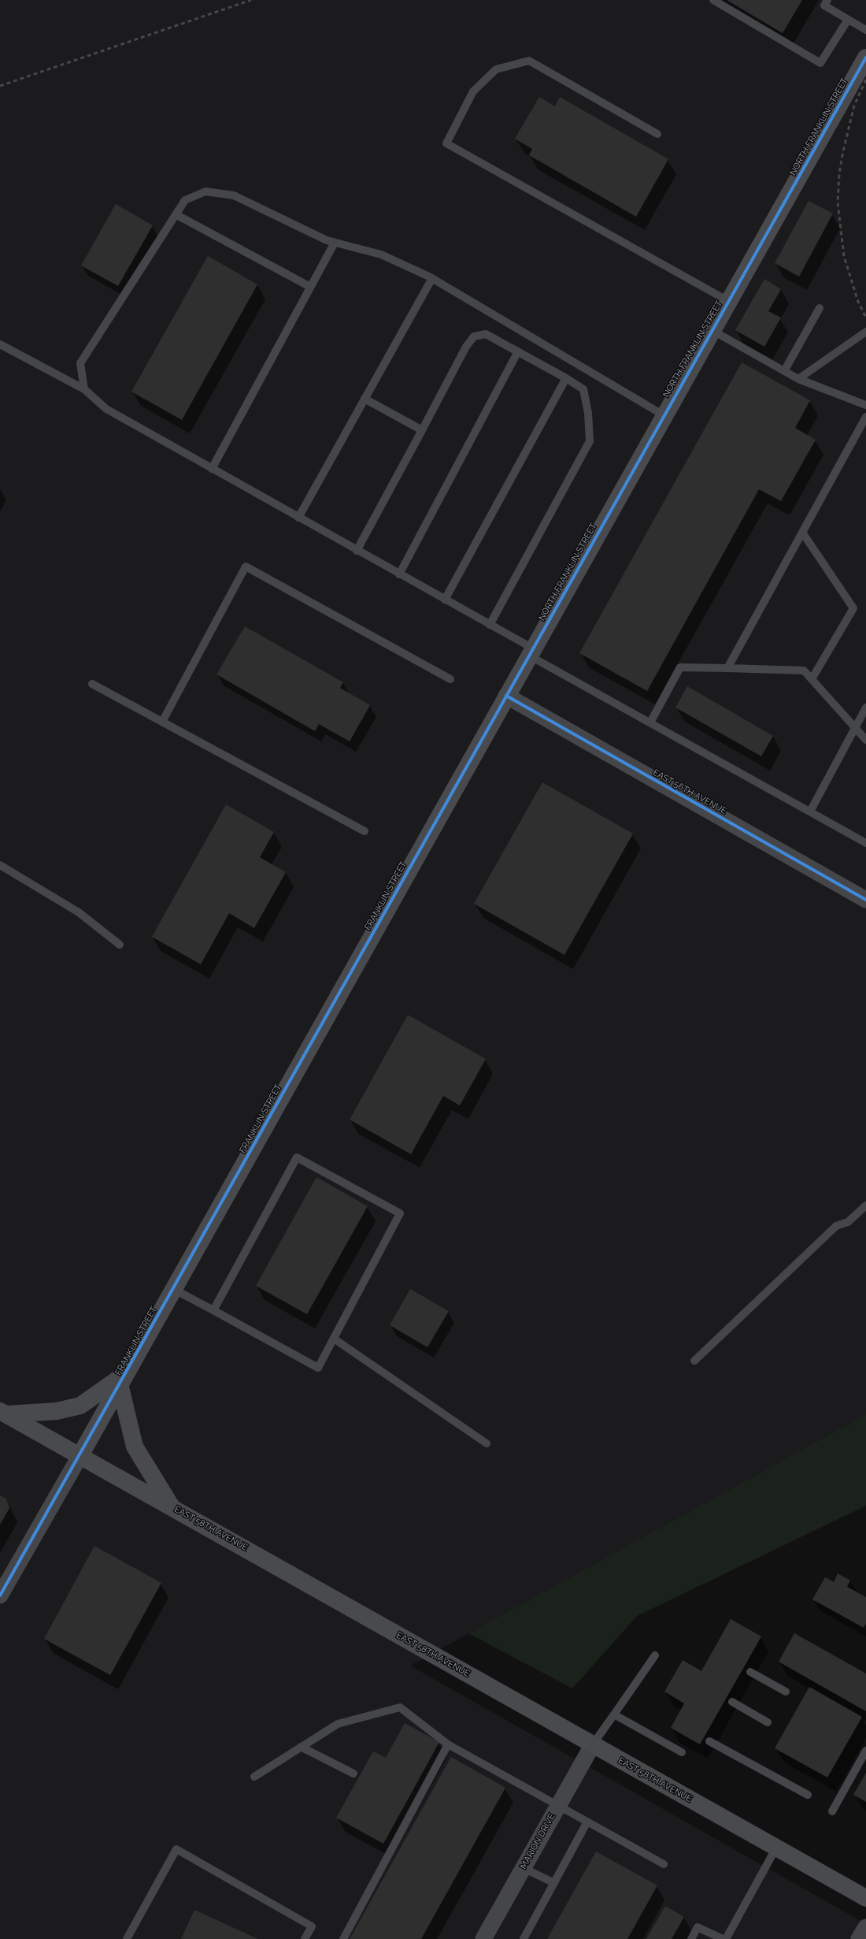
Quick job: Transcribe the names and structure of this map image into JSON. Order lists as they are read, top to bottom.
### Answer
{
  "streets": {
    "street": [
      "NORTH FRANKLIN STREET",
      "EAST 56TH AVENUE",
      "FRANKLIN STREET",
      "EAST 58TH AVENUE",
      "MARION DRIVE"
    ]
  },
  "crossings": [
    ["NORTH FRANKLIN STREET", "FRANKLIN STREET"],
    ["EAST 56TH AVENUE", "FRANKLIN STREET"],
    ["FRANKLIN STREET", "EAST 58TH AVENUE"],
    ["EAST 58TH AVENUE", "MARION DRIVE"]
  ]
}
